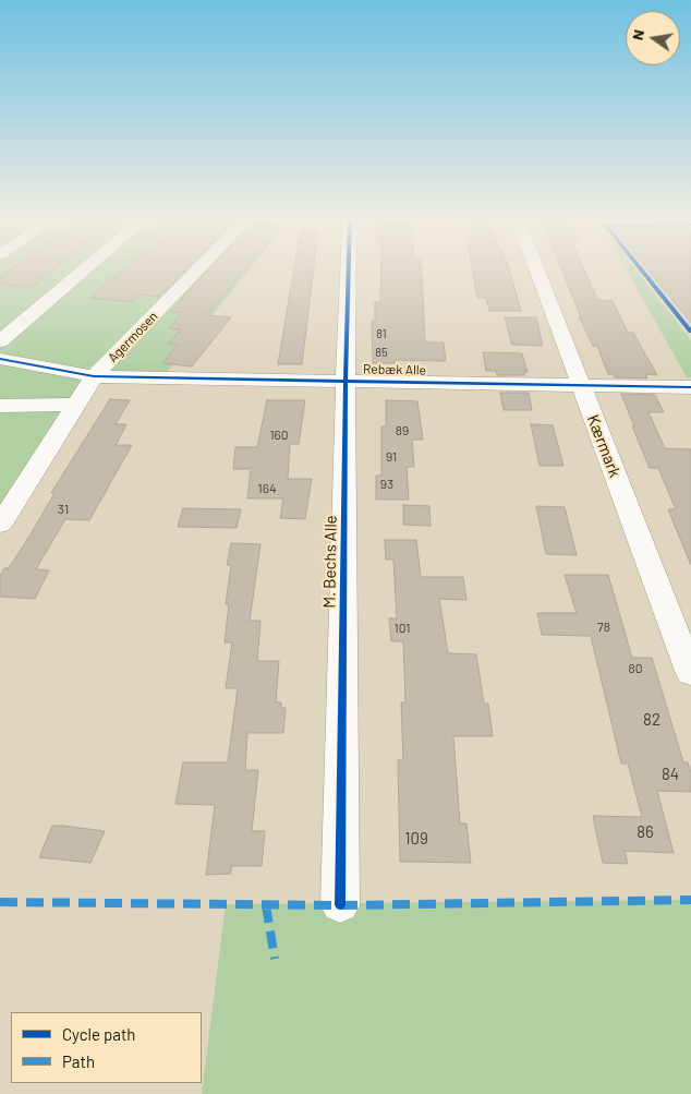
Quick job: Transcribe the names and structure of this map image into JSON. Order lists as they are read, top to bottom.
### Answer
{
  "streets": {
    "street": [
      "Agermosen",
      "Rebæk Alle",
      "Kærmark",
      "M. Bechs Alle"
    ]
  },
  "crossings": [
    ["Agermosen", "Rebæk Alle"],
    ["Rebæk Alle", "Kærmark"],
    ["Rebæk Alle", "M. Bechs Alle"]
  ],
  "house_numbers": [
    "81",
    "85",
    "89",
    "160",
    "91",
    "93",
    "164",
    "31",
    "78",
    "101",
    "80",
    "82",
    "84",
    "86",
    "109"
  ],
  "legend": ["Cycle path", "Path"],
  "north": "left"
}
